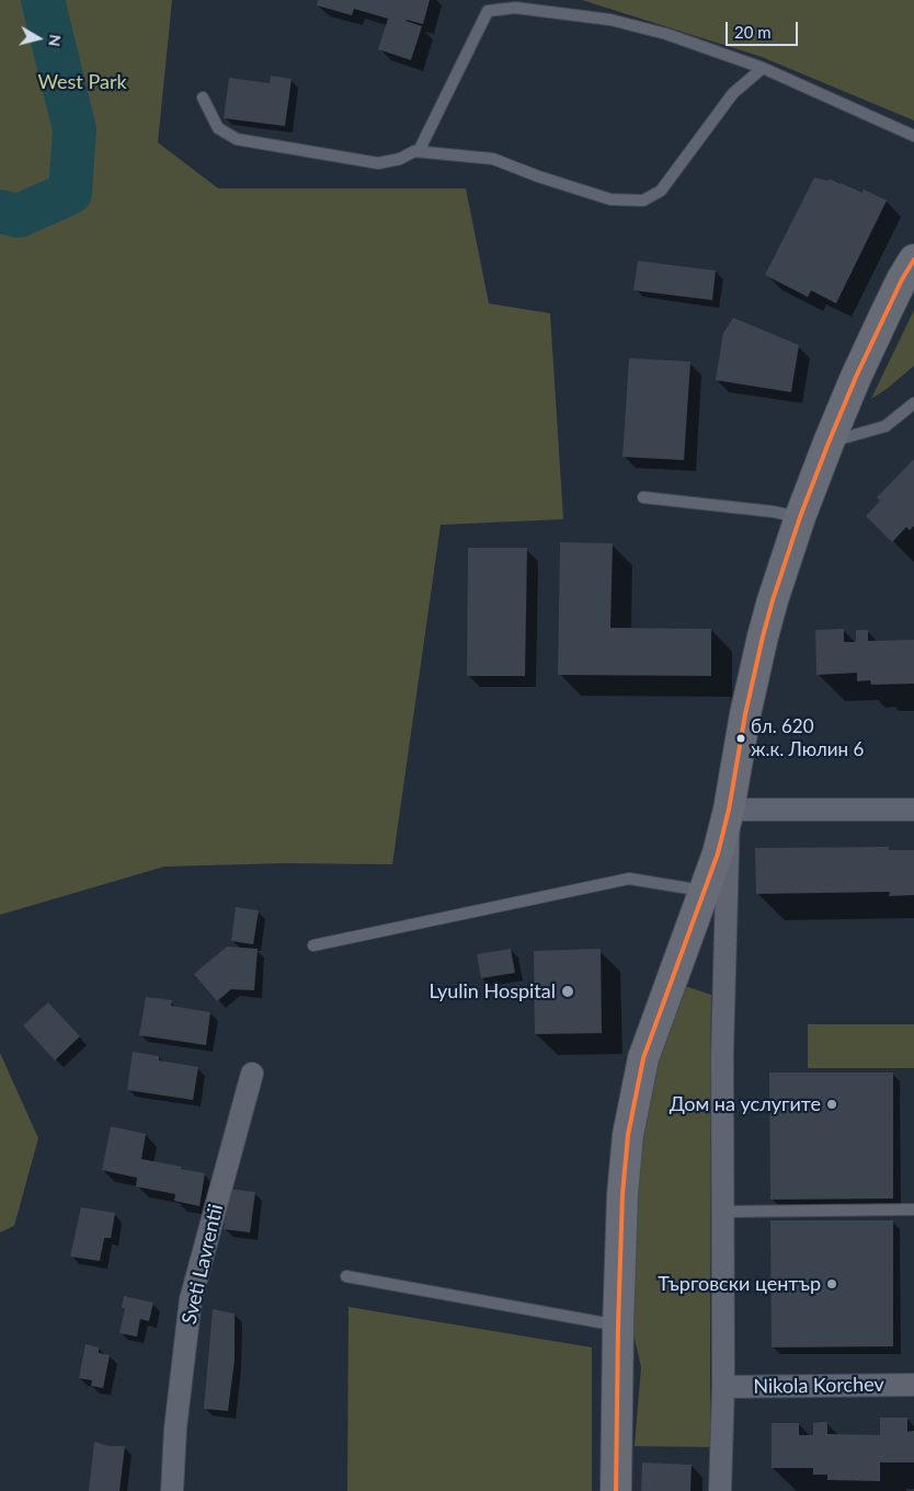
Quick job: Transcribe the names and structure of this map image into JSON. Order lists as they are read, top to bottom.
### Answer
{
  "streets": {
    "street": ["Sveti Lavrentii", "Nikola Korchev"]
  },
  "parks": ["West Park"],
  "places": [
    "бл. 620 ж.к. Люлин 6",
    "Lyulin Hospital",
    "Дом на услугите",
    "Търговски център"
  ],
  "scale_bar": "20 m",
  "north": "right"
}
